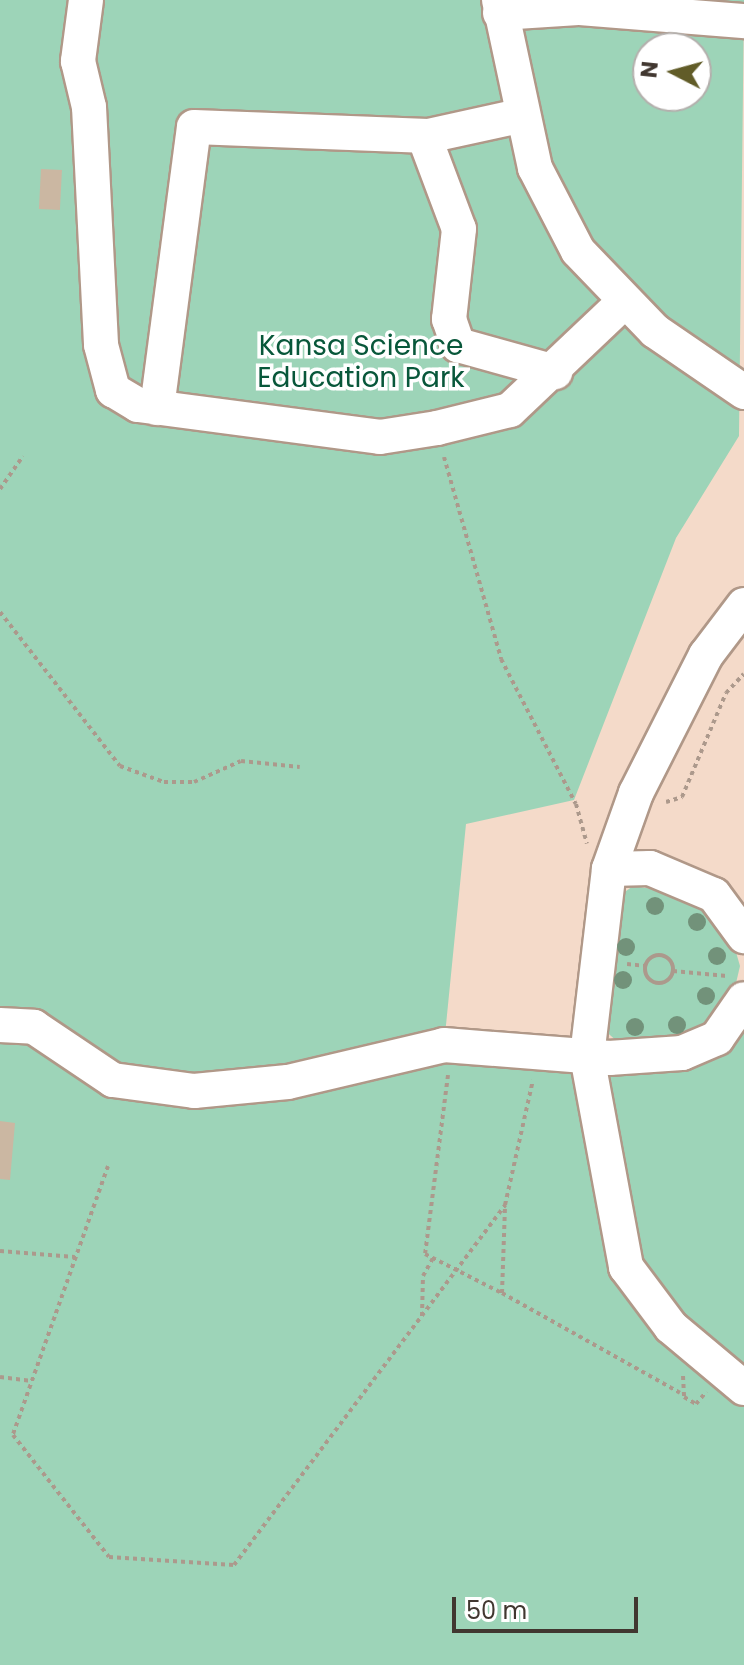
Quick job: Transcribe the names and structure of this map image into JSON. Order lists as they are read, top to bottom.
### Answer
{
  "parks": ["Kansa Science Education Park"],
  "scale_bar": "50 m",
  "north": "left"
}
